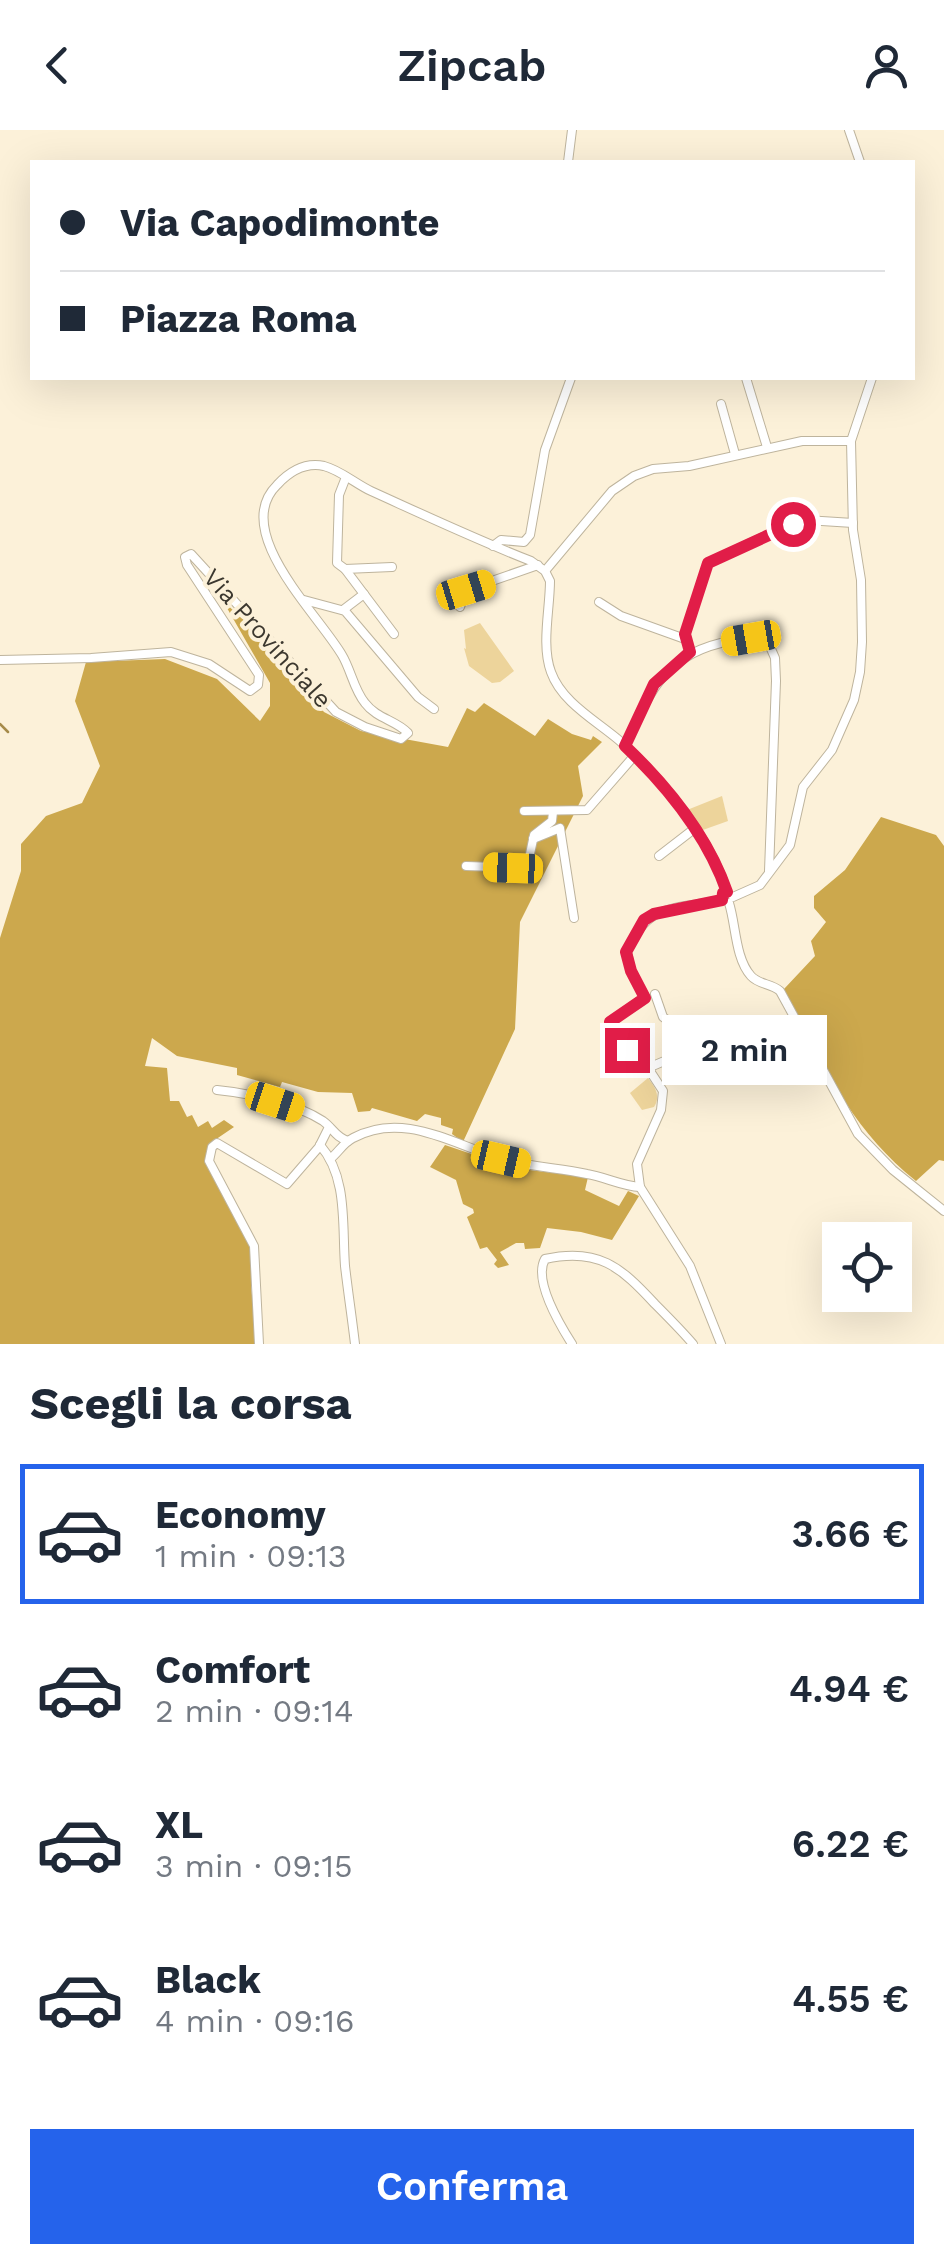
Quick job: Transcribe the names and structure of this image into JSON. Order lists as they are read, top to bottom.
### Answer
{
  "streets": {
    "street": ["Via Provinciale"]
  },
  "page": {
    "header": "Zipcab",
    "banner": ["Via Capodimonte", "Piazza Roma"],
    "bubble": "2 min",
    "heading": "Scegli la corsa",
    "list": [
      {
        "name": "Economy",
        "note": "1 min · 09:13",
        "value": "3.66 €"
      },
      {
        "name": "Comfort",
        "note": "2 min · 09:14",
        "value": "4.94 €"
      },
      {
        "name": "XL",
        "note": "3 min · 09:15",
        "value": "6.22 €"
      },
      {
        "name": "Black",
        "note": "4 min · 09:16",
        "value": "4.55 €"
      }
    ],
    "buttons": "Conferma"
  }
}
